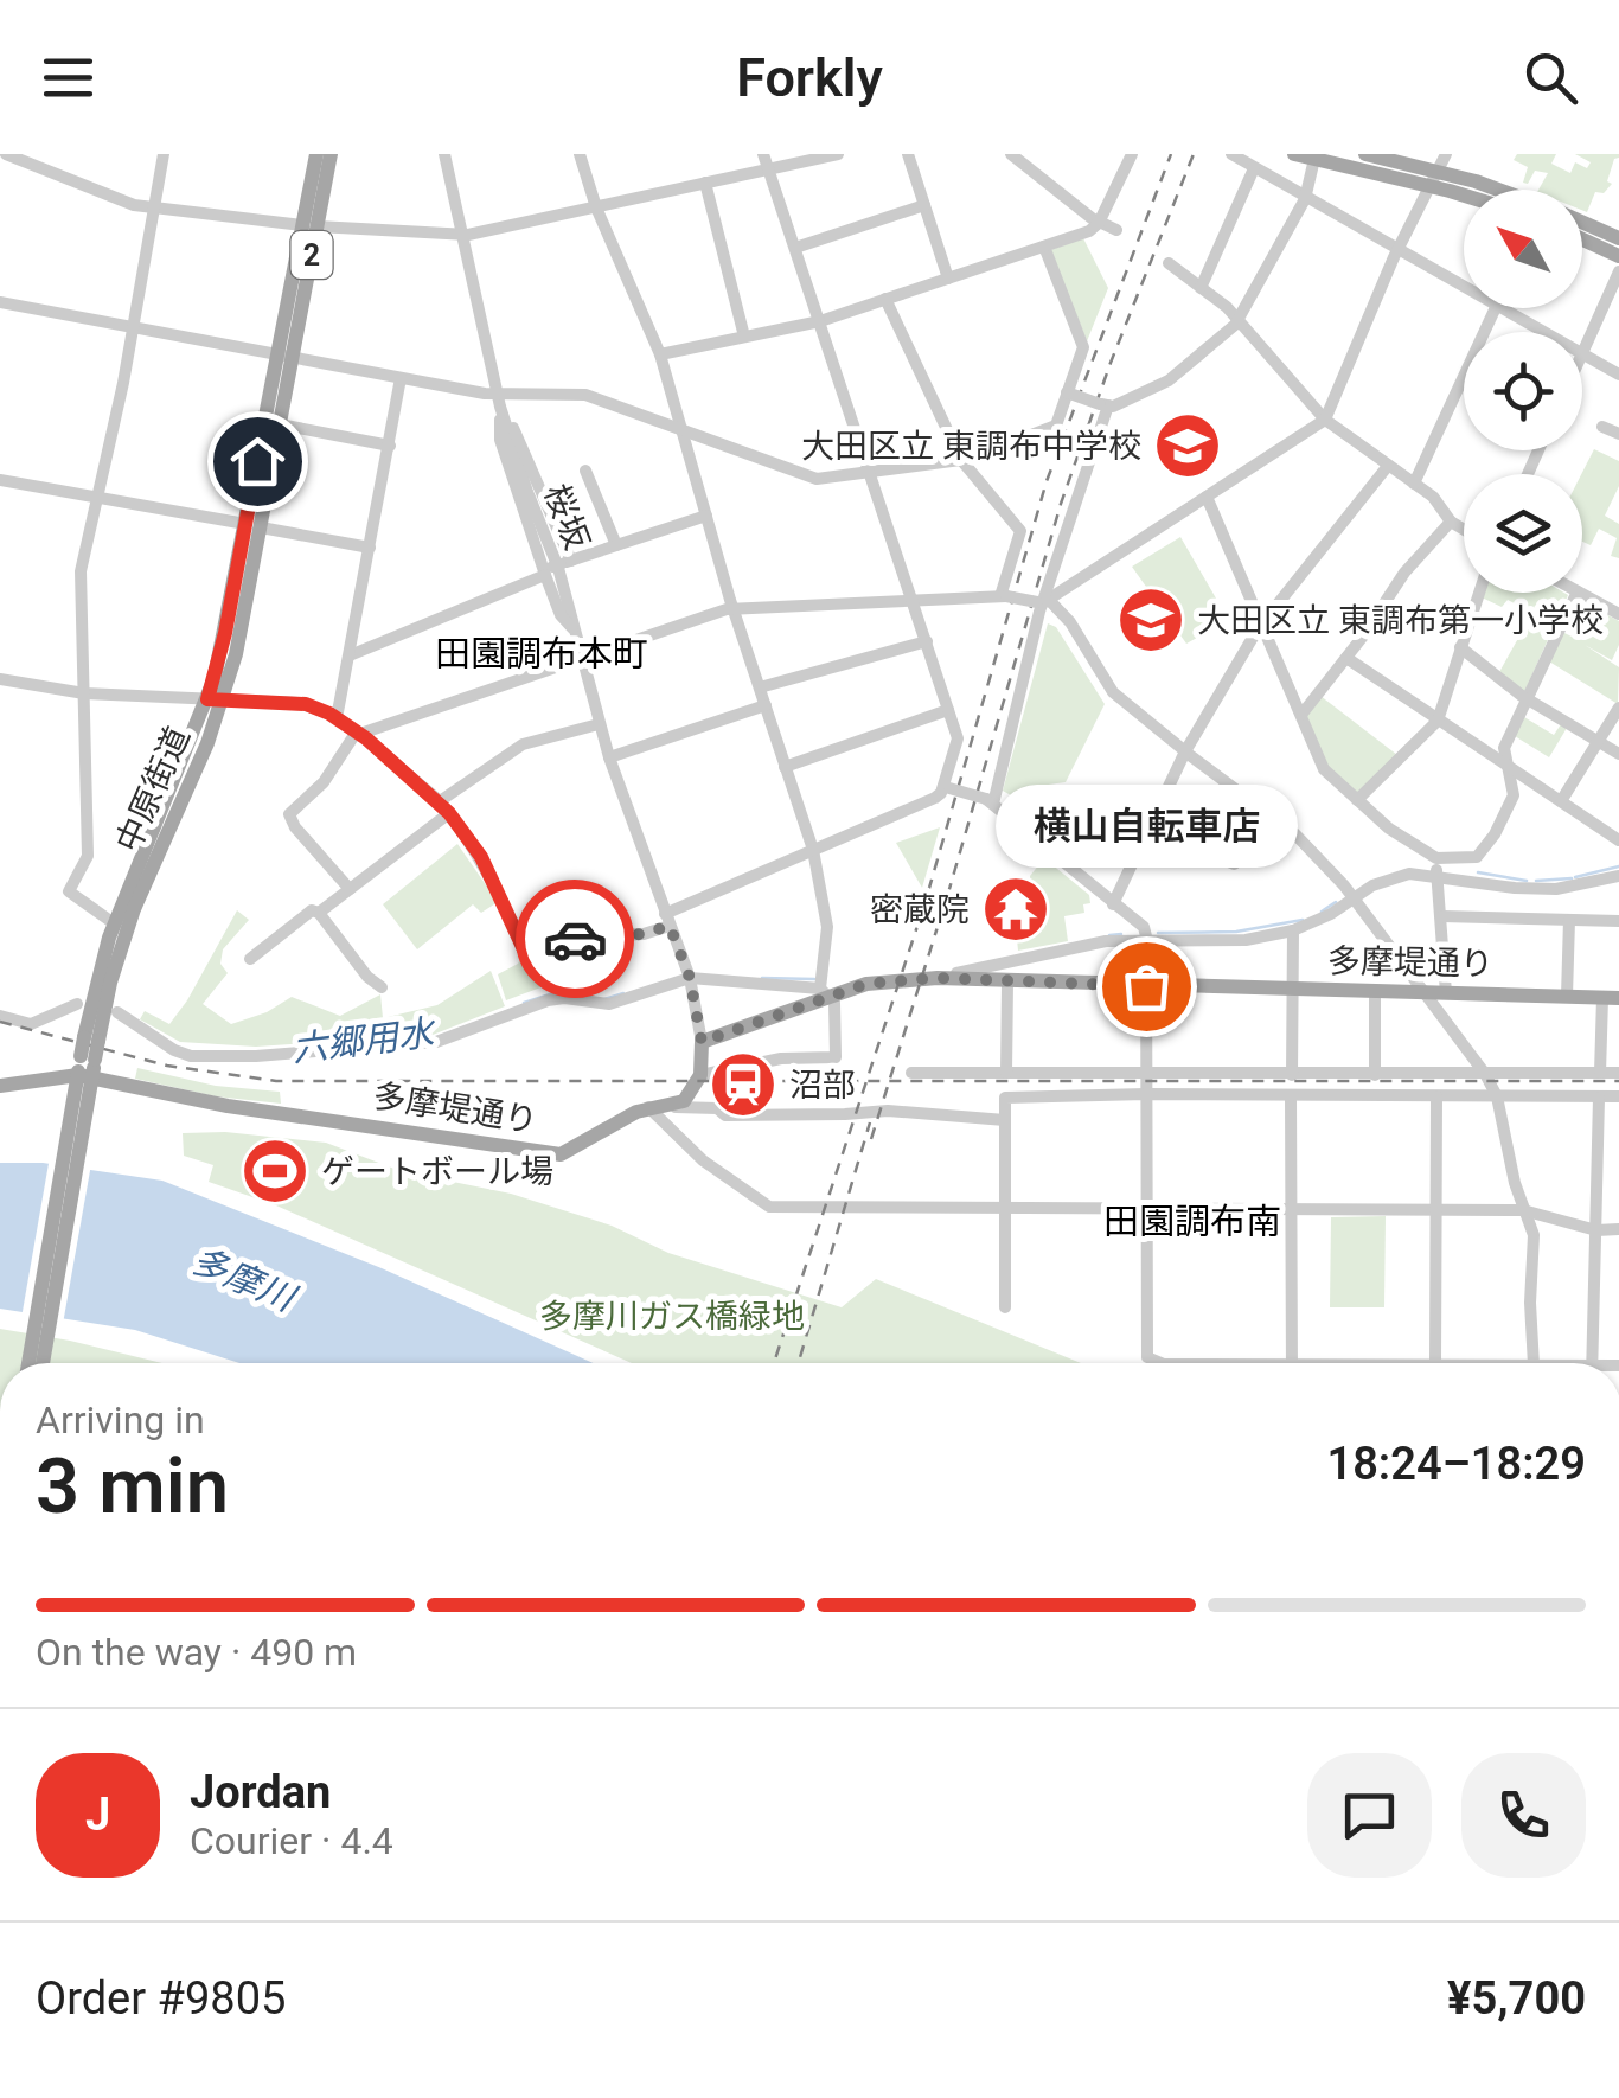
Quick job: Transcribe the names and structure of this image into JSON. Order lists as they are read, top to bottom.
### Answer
{
  "streets": {
    "main road": ["2", "中原街道", "多摩堤通り"],
    "street": ["桜坂"]
  },
  "crossings": [
    ["桜坂", "多摩堤通り"],
    ["中原街道", "多摩堤通り"]
  ],
  "districts": ["田園調布本町", "田園調布南"],
  "water": ["六郷用水", "多摩川"],
  "parks": ["多摩川ガス橋緑地"],
  "places": {
    "school or university": ["大田区立 東調布中学校", "大田区立 東調布第一小学校"],
    "temple": ["密蔵院"],
    "other": ["横山自転車店"],
    "station": ["沼部"],
    "sports": ["ゲートボール場"]
  },
  "north": "top left",
  "page": {
    "header": "Forkly",
    "bubble": "横山自転車店",
    "heading": ["3 min", "Arriving in", "18:24–18:29"],
    "panel": [
      "Jordan",
      "Courier · 4.4",
      "Order #9805",
      "¥5,700"
    ],
    "bar": "On the way · 490 m",
    "round": "J"
  }
}
